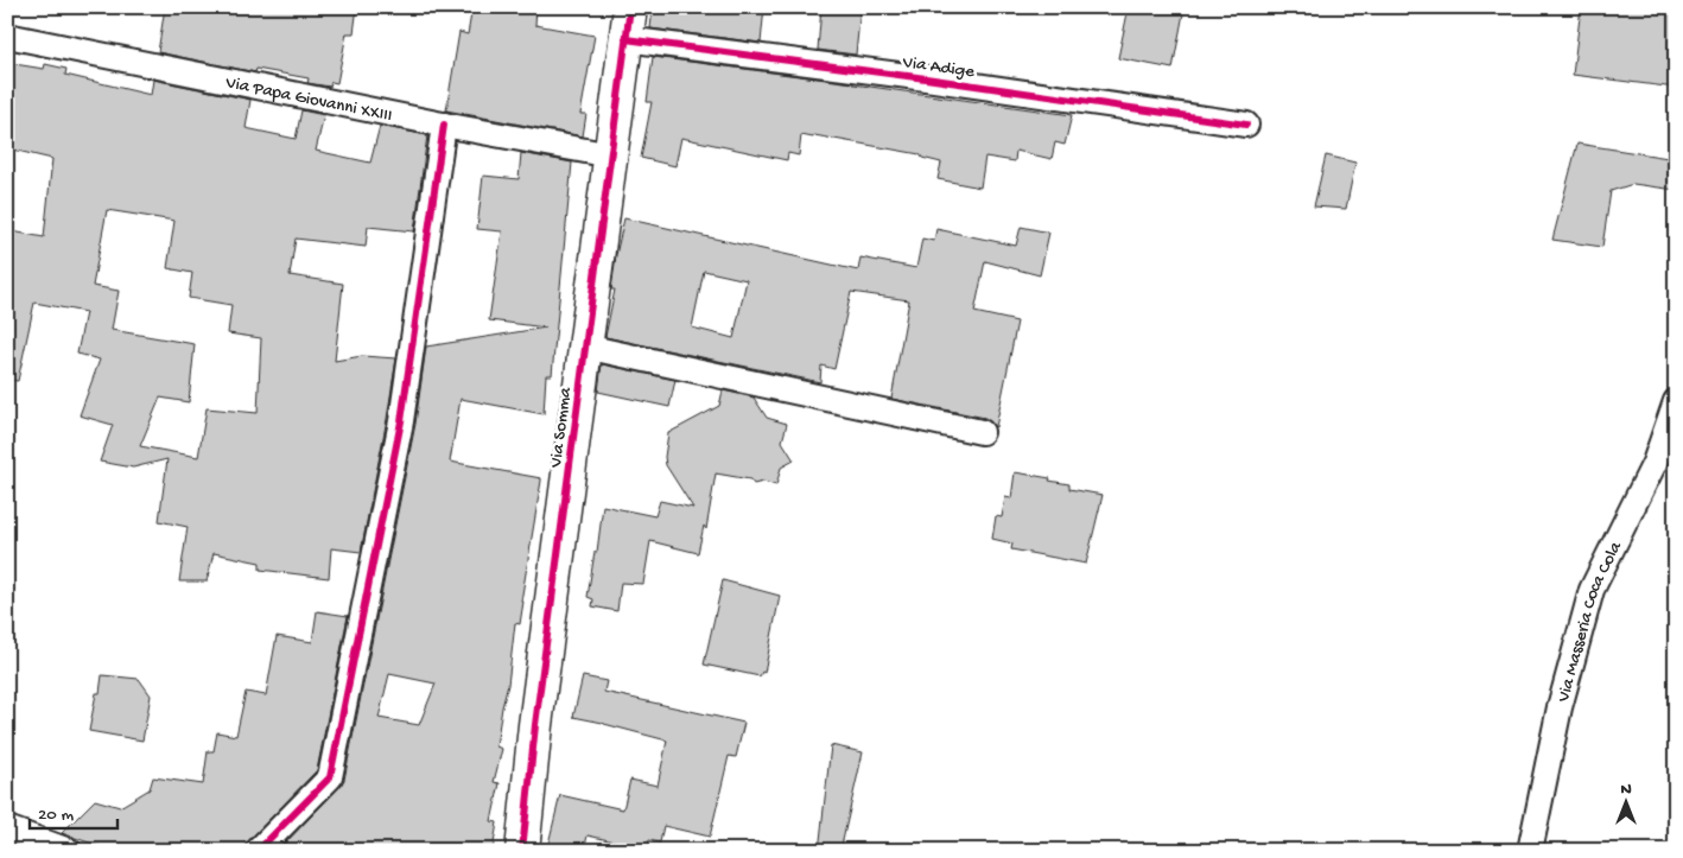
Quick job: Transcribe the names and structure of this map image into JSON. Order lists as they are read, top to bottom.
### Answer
{
  "streets": {
    "street": [
      "Via Adige",
      "Via Papa Giovanni XXIII",
      "Via Somma",
      "Via Masseria Coca Cola"
    ]
  },
  "crossings": [
    ["Via Adige", "Via Somma"],
    ["Via Papa Giovanni XXIII", "Via Somma"]
  ],
  "scale_bar": "20 m",
  "north": "top"
}
